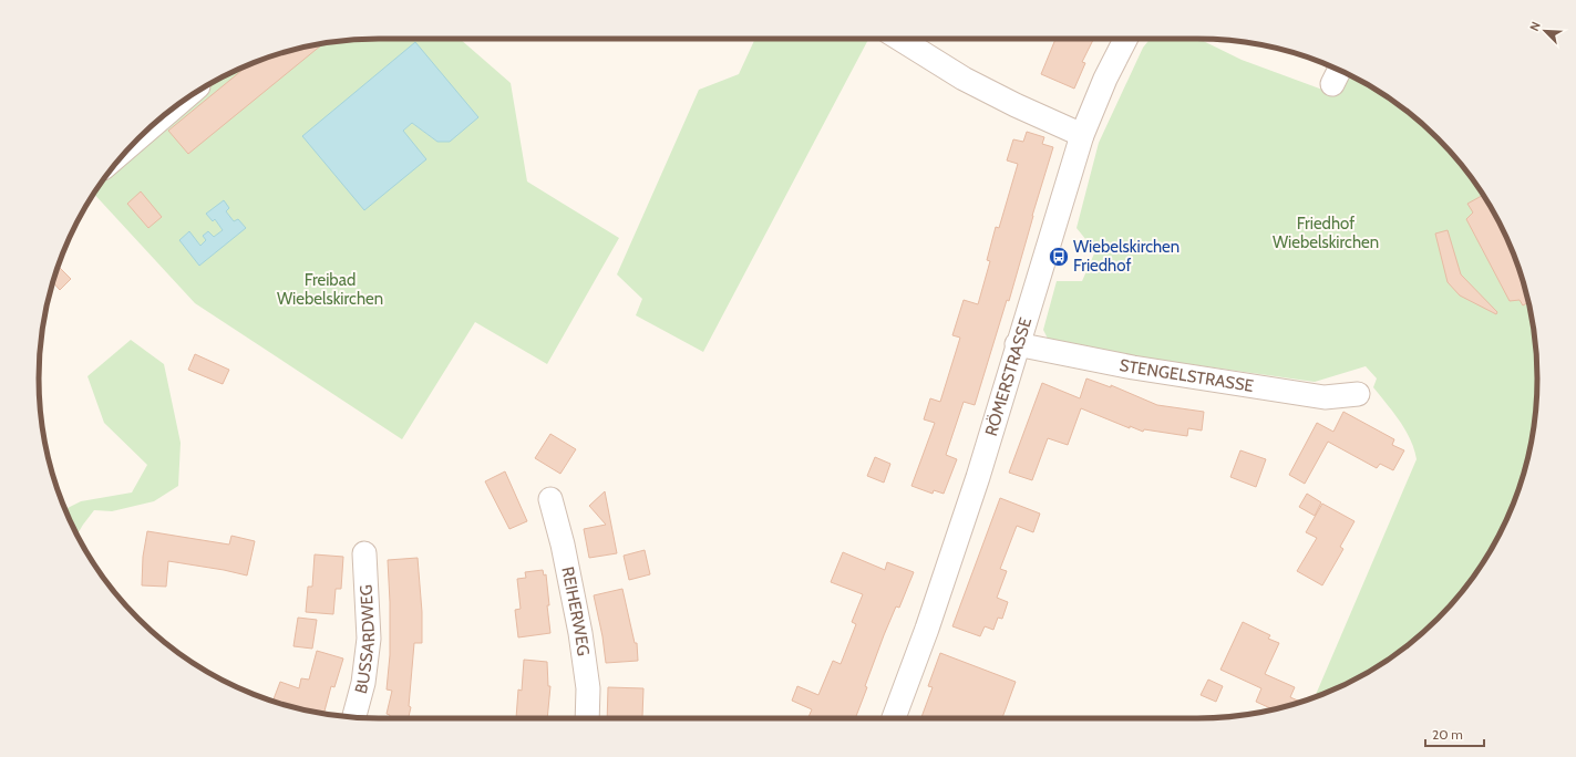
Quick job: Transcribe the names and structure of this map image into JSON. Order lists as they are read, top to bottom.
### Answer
{
  "streets": {
    "street": [
      "STENGELSTRASSE",
      "RÖMERSTRASSE",
      "REIHERWEG",
      "BUSSARDWEG"
    ]
  },
  "crossings": [
    ["STENGELSTRASSE", "RÖMERSTRASSE"]
  ],
  "parks": ["Friedhof Wiebelskirchen", "Freibad Wiebelskirchen"],
  "places": {
    "bus stop": ["Wiebelskirchen Friedhof"]
  },
  "scale_bar": "20 m",
  "north": "top left"
}
